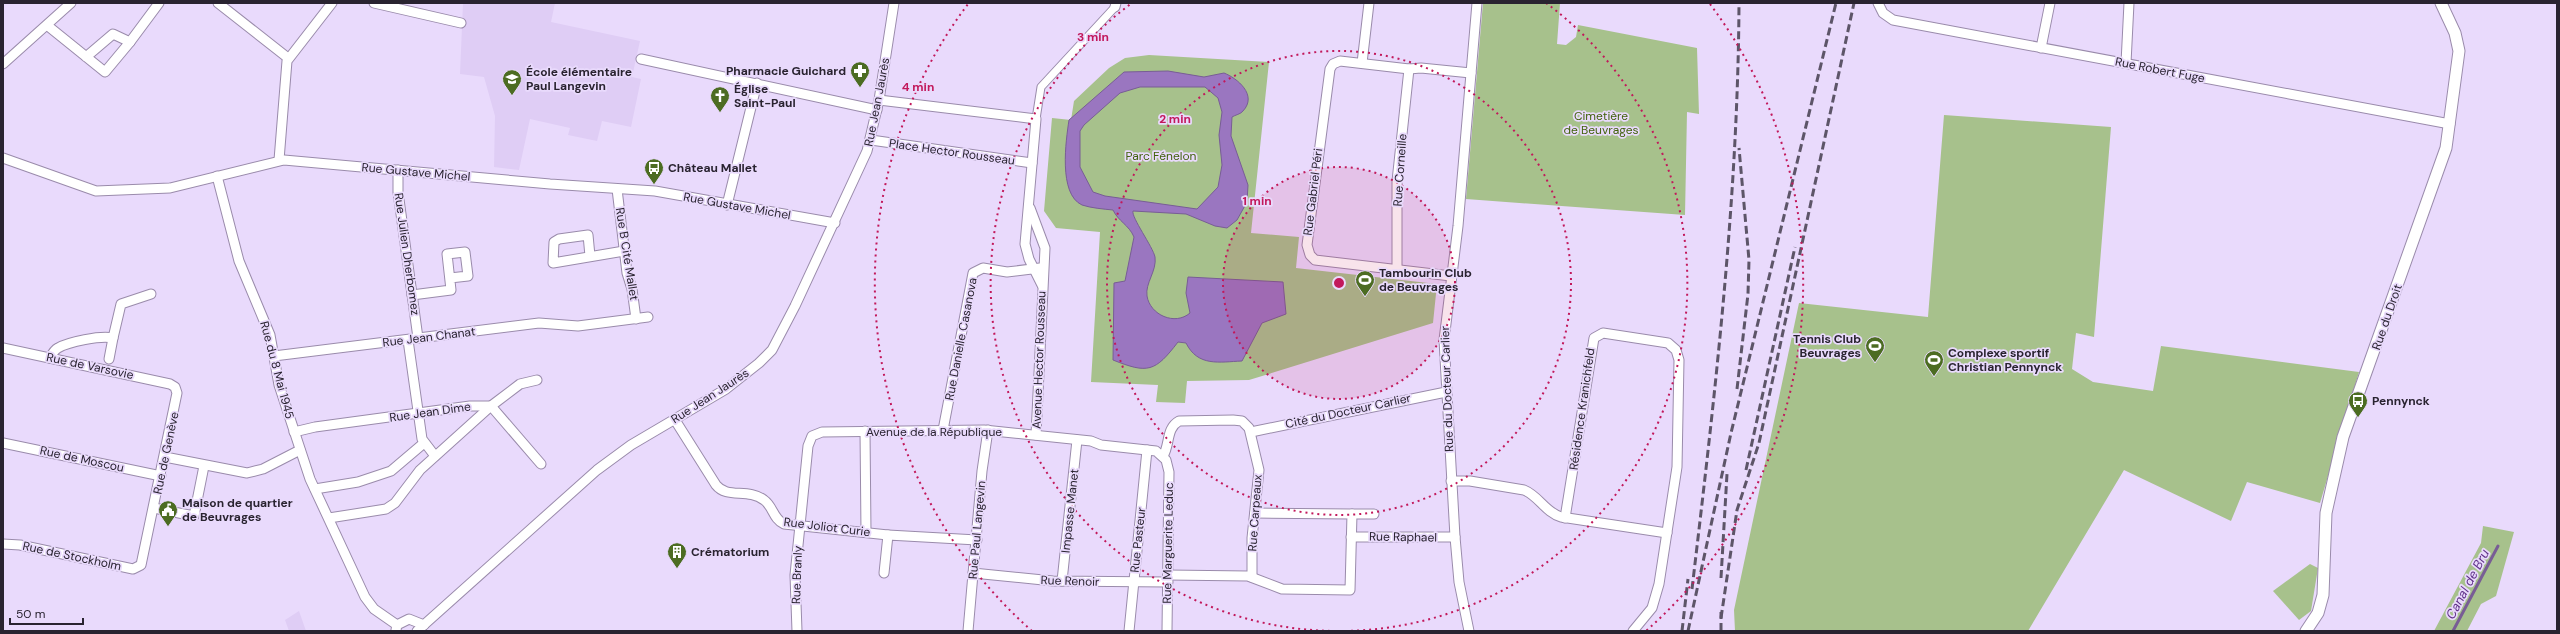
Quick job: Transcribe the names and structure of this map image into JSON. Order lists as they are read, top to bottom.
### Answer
{
  "streets": {
    "street": [
      "Rue Robert Fuge",
      "Rue Jean Jaurès",
      "Place Hector Rousseau",
      "Rue Corneille",
      "Rue Gustave Michel",
      "Rue Gabriel Péri",
      "Rue Julien Dherbomez",
      "Rue B Cité Mallet",
      "Rue du Droit",
      "Rue Jean Chanat",
      "Rue Danielle Casanova",
      "Avenue Hector Rousseau",
      "Rue de Varsovie",
      "Rue du 8 Mai 1945",
      "Rue du Docteur Carlier",
      "Résidence Kranichfeld",
      "Cité du Docteur Carlier",
      "Rue Jean Dime",
      "Avenue de la République",
      "Rue de Genève",
      "Rue de Moscou",
      "Impasse Manet",
      "Rue Carpeaux",
      "Rue Joliot Curie",
      "Rue Paul Langevin",
      "Rue Raphael",
      "Rue Pasteur",
      "Rue Marguerite Leduc",
      "Rue de Stockholm",
      "Rue Branly",
      "Rue Renoir"
    ]
  },
  "crossings": [
    ["Rue Robert Fuge", "Rue du Droit"],
    ["Rue Jean Jaurès", "Place Hector Rousseau"],
    ["Rue Jean Jaurès", "Rue Gustave Michel"],
    ["Rue Jean Jaurès", "Rue Joliot Curie"],
    ["Place Hector Rousseau", "Avenue Hector Rousseau"],
    ["Rue Corneille", "Rue Gabriel Péri"],
    ["Rue Gustave Michel", "Rue Julien Dherbomez"],
    ["Rue Gustave Michel", "Rue B Cité Mallet"],
    ["Rue Gustave Michel", "Rue du 8 Mai 1945"],
    ["Rue Gabriel Péri", "Rue du Docteur Carlier"],
    ["Rue Julien Dherbomez", "Rue Jean Chanat"],
    ["Rue B Cité Mallet", "Rue Jean Chanat"],
    ["Rue Jean Chanat", "Rue du 8 Mai 1945"],
    ["Rue Danielle Casanova", "Avenue Hector Rousseau"],
    ["Rue Danielle Casanova", "Avenue de la République"],
    ["Avenue Hector Rousseau", "Avenue de la République"],
    ["Rue de Varsovie", "Rue de Genève"],
    ["Rue du 8 Mai 1945", "Rue Jean Dime"],
    ["Rue du Docteur Carlier", "Cité du Docteur Carlier"],
    ["Rue du Docteur Carlier", "Rue Raphael"],
    ["Cité du Docteur Carlier", "Rue Carpeaux"],
    ["Avenue de la République", "Impasse Manet"],
    ["Avenue de la République", "Rue Paul Langevin"],
    ["Avenue de la République", "Rue Pasteur"],
    ["Avenue de la République", "Rue Marguerite Leduc"],
    ["Avenue de la République", "Rue Branly"],
    ["Rue de Genève", "Rue de Moscou"],
    ["Rue de Genève", "Rue de Stockholm"],
    ["Impasse Manet", "Rue Renoir"],
    ["Rue Carpeaux", "Rue Renoir"],
    ["Rue Joliot Curie", "Rue Paul Langevin"],
    ["Rue Joliot Curie", "Rue Branly"],
    ["Rue Paul Langevin", "Rue Renoir"],
    ["Rue Pasteur", "Rue Renoir"],
    ["Rue Marguerite Leduc", "Rue Renoir"]
  ],
  "water": ["Canal de Bru"],
  "parks": ["Cimetière de Beuvrages", "Parc Fénelon"],
  "places": {
    "pharmacy": ["Pharmacie Guichard"],
    "school or university": ["École élémentaire Paul Langevin"],
    "church": ["Église Saint-Paul"],
    "bus stop": ["Château Mallet", "Pennynck"],
    "sports": ["Tambourin Club de Beuvrages", "Tennis Club Beuvrages", "Complexe sportif Christian Pennynck"],
    "public building": ["Maison de quartier de Beuvrages"],
    "building": ["Crématorium"]
  },
  "scale_bar": "50 m",
  "rings": [
    "3 min",
    "4 min",
    "2 min",
    "1 min"
  ]
}
